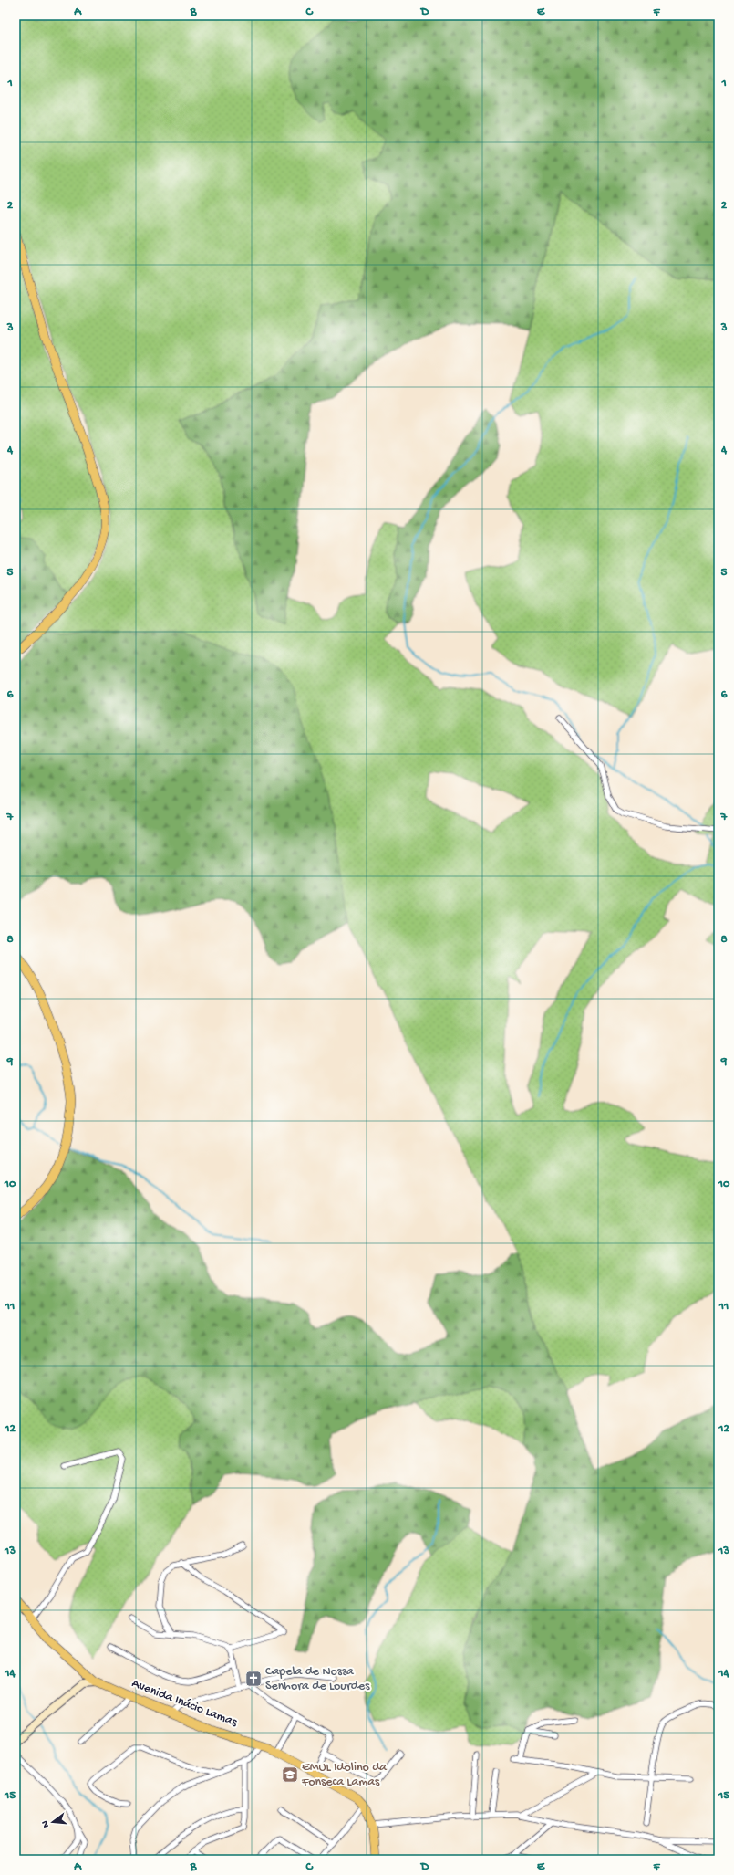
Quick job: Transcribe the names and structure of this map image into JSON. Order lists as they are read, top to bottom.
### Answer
{
  "streets": {
    "main road": ["Avenida Inácio Lamas"]
  },
  "places": {
    "church": ["Capela de Nossa Senhora de Lourdes"],
    "school or university": ["EMUL Idolino da Fonseca Lamas"]
  },
  "north": "left",
  "grid": {
    "columns": [
      "A",
      "B",
      "C",
      "D",
      "E",
      "F"
    ],
    "rows": [
      "1",
      "2",
      "3",
      "4",
      "5",
      "6",
      "7",
      "8",
      "9",
      "10",
      "11",
      "12",
      "13",
      "14",
      "15"
    ]
  }
}
